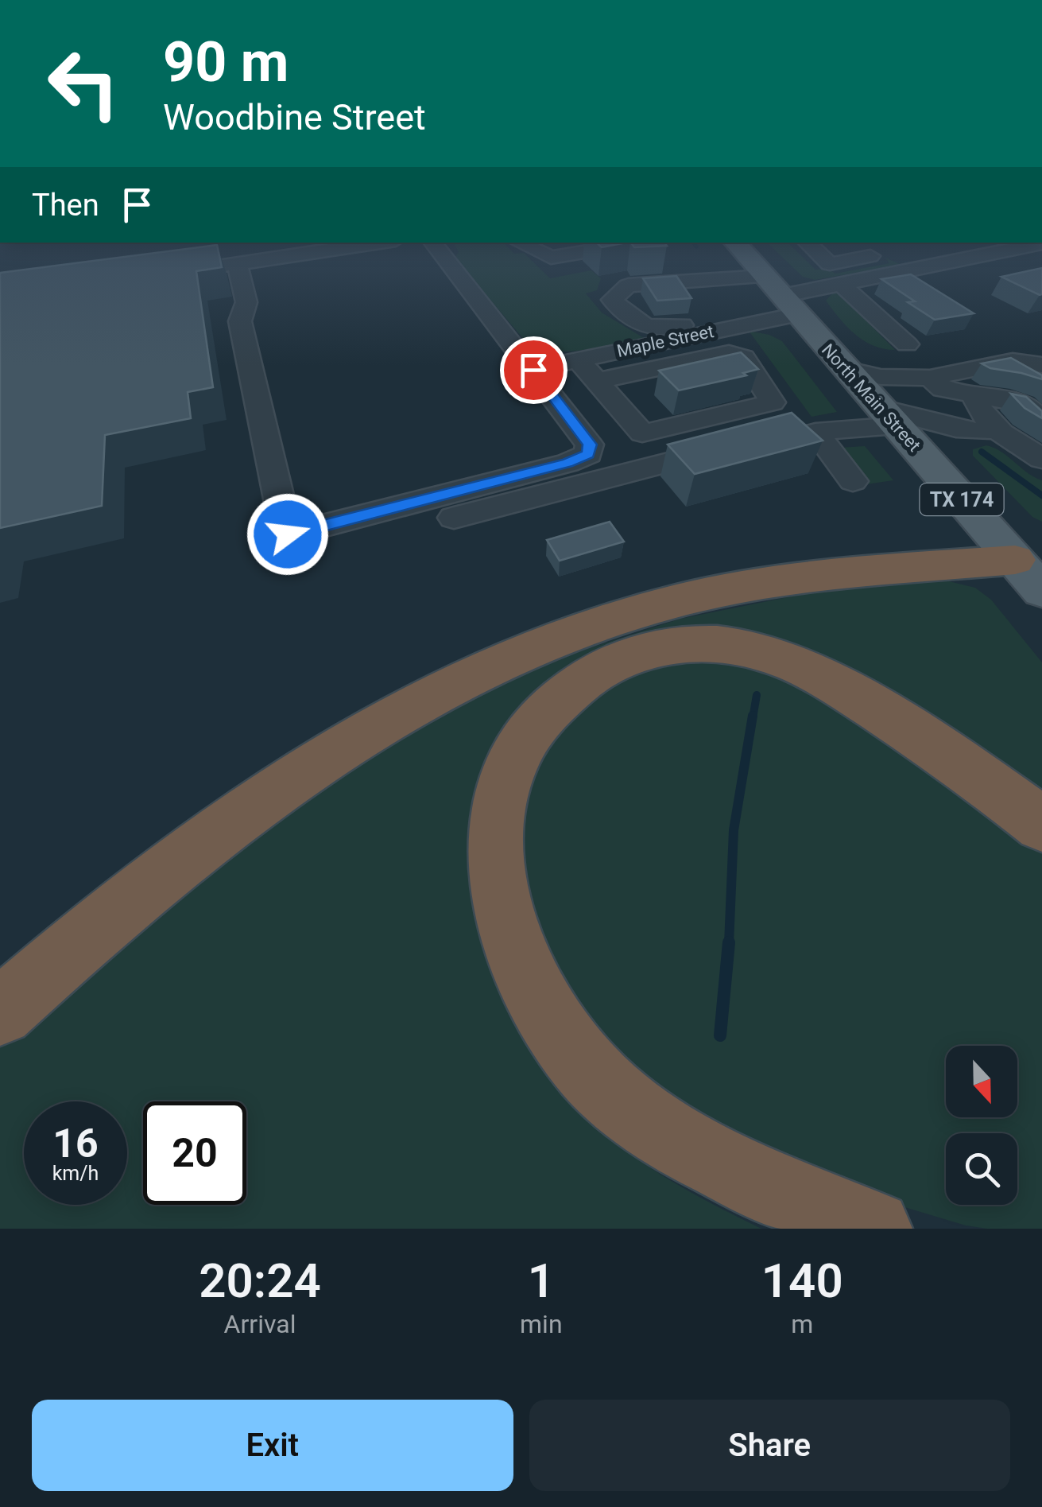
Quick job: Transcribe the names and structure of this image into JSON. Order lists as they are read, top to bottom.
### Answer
{
  "streets": {
    "main road": ["North Main Street", "TX 174"],
    "street": ["Maple Street"]
  },
  "crossings": [
    ["Maple Street", "North Main Street"]
  ],
  "north": "bottom",
  "page": {
    "turn": ["90 m", "Woodbine Street"],
    "then": "Then",
    "speed": "16 km/h",
    "limit": "20",
    "eta": [
      "20:24",
      "Arrival",
      "1",
      "min",
      "140",
      "m"
    ],
    "buttons": ["Exit", "Share"]
  }
}
